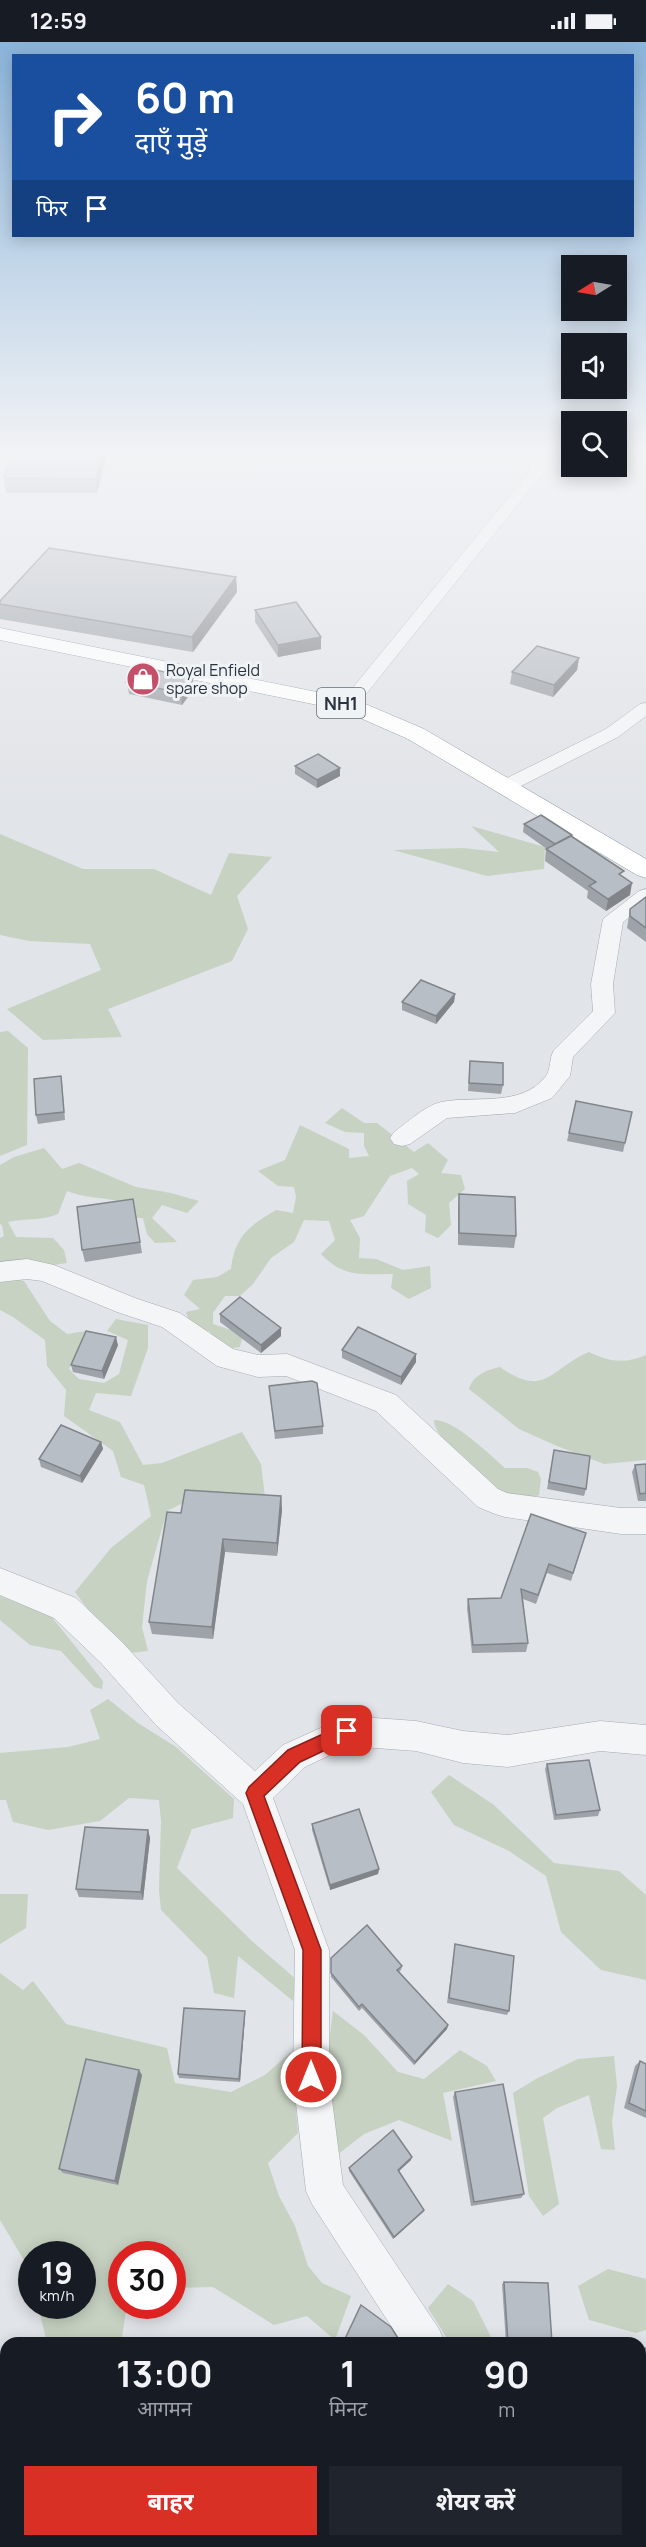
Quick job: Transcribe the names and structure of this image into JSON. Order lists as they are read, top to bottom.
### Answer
{
  "streets": {
    "highway": ["NH1"]
  },
  "places": {
    "shop": ["Royal Enfield spare shop"]
  },
  "north": "left",
  "page": {
    "status": "12:59",
    "turn": ["60 m", "दाएँ मुड़ें"],
    "then": "फिर",
    "speed": "19 km/h",
    "limit": "30",
    "eta": [
      "13:00",
      "आगमन",
      "1",
      "मिनट",
      "90",
      "m"
    ],
    "buttons": ["बाहर", "शेयर करें"]
  }
}
